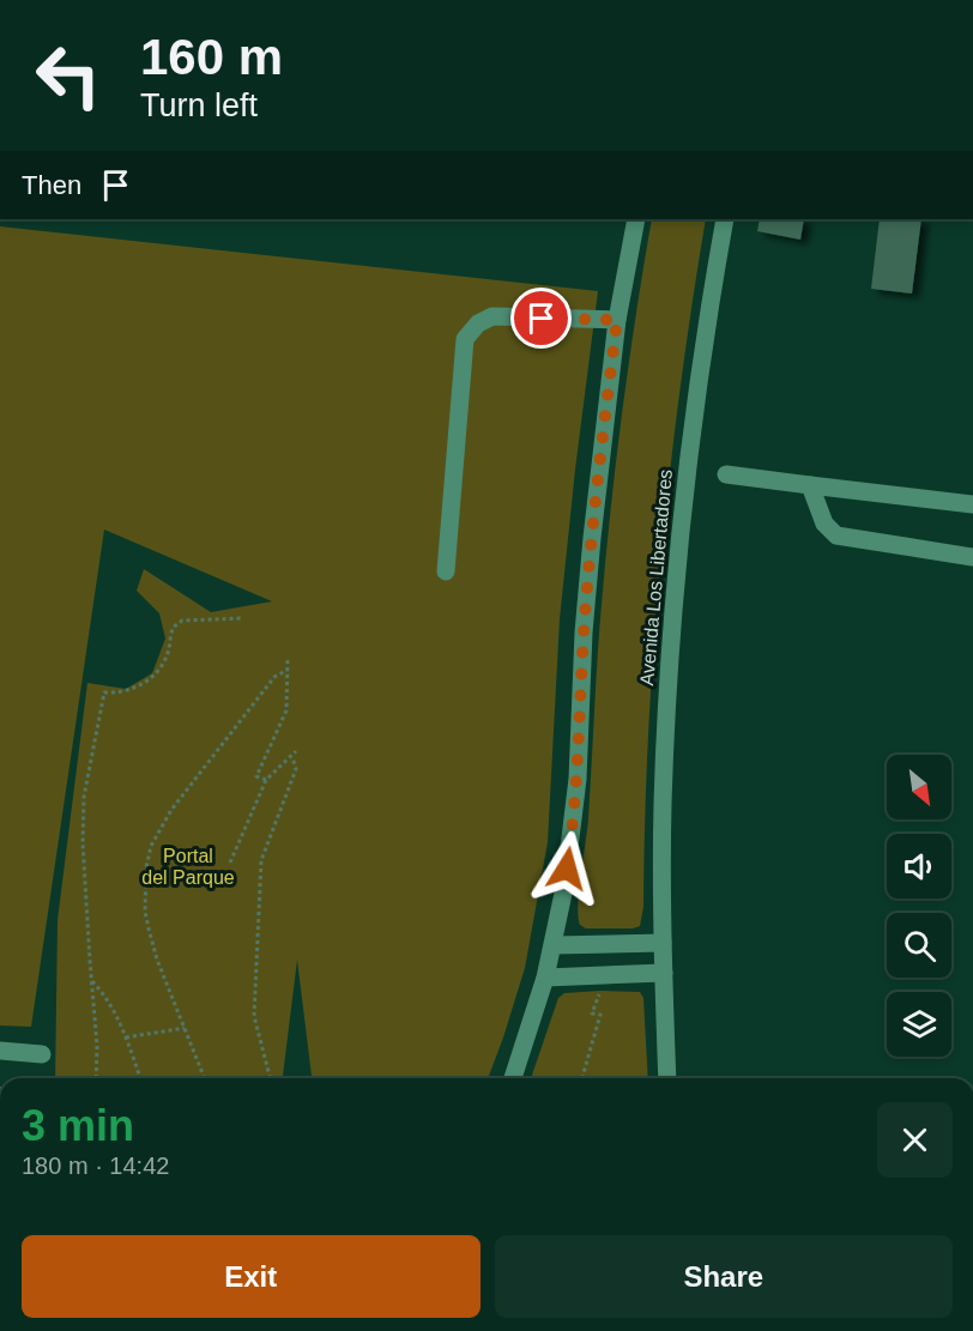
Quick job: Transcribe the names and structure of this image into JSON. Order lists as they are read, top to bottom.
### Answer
{
  "streets": {
    "street": ["Avenida Los Libertadores"]
  },
  "parks": ["Portal del Parque"],
  "north": "bottom right",
  "page": {
    "turn": ["160 m", "Turn left"],
    "then": "Then",
    "heading": ["3 min", "180 m · 14:42"],
    "buttons": ["Exit", "Share"]
  }
}
